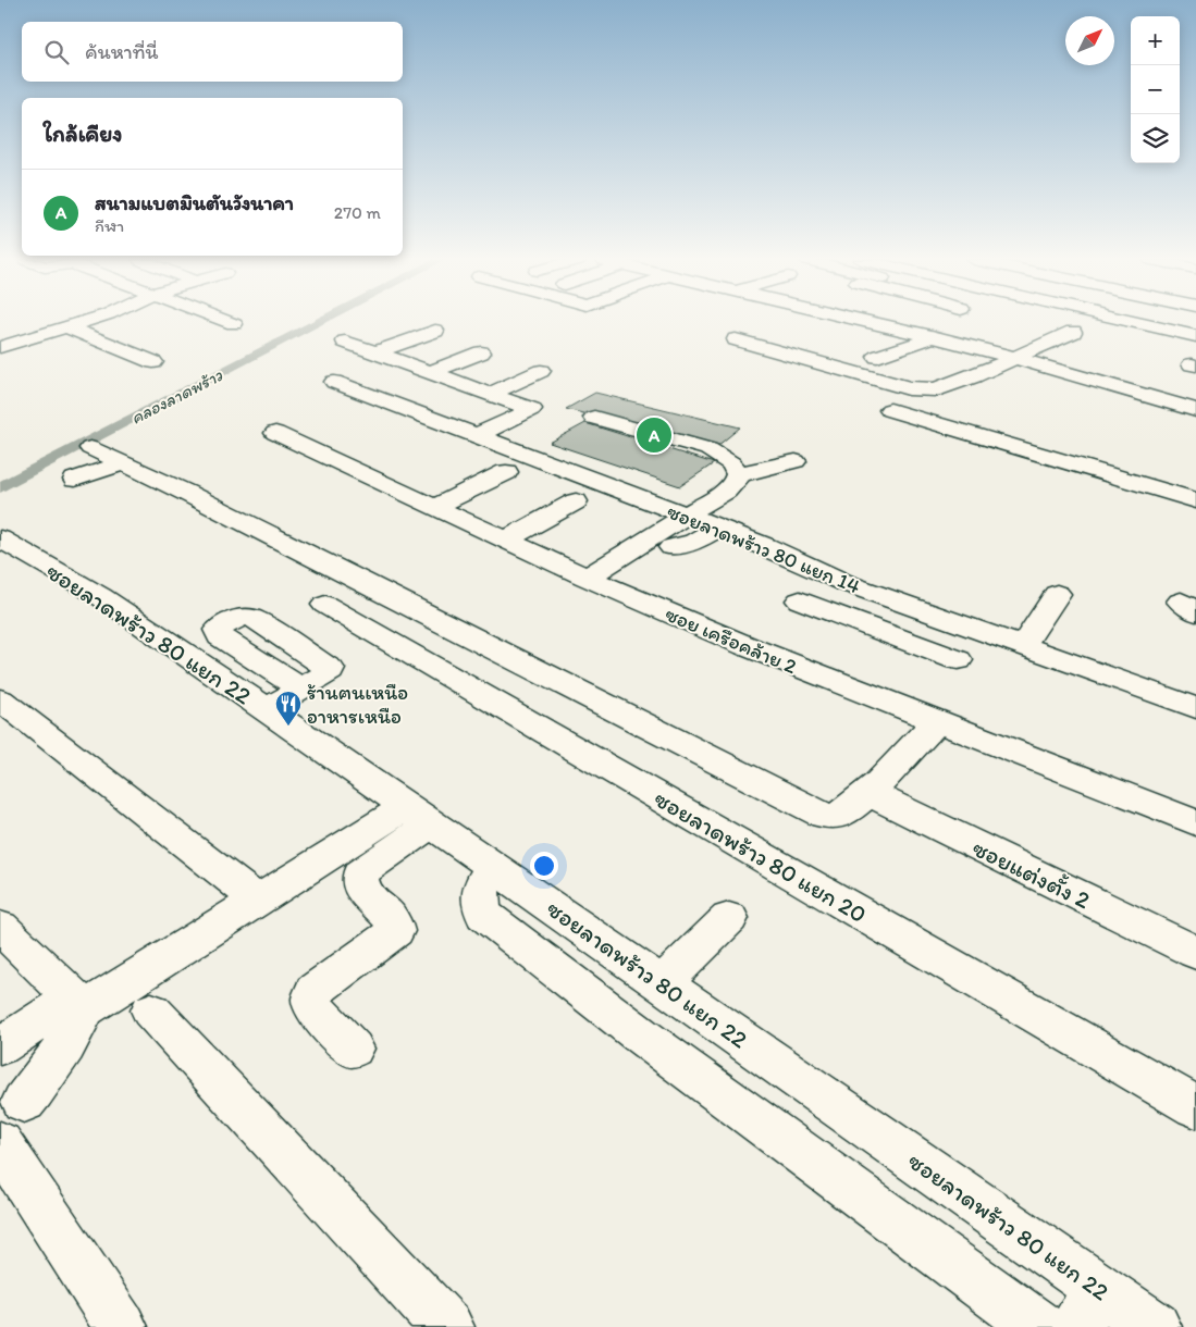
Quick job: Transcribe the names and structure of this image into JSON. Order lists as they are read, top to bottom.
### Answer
{
  "streets": {
    "street": [
      "ซอยลาดพร้าว 80 แยก 14",
      "ซอยลาดพร้าว 80 แยก 22",
      "ซอย เครือคล้าย 2",
      "ซอยลาดพร้าว 80 แยก 20",
      "ซอยแต่งตั้ง 2"
    ]
  },
  "water": ["คลองลาดพร้าว"],
  "places": {
    "restaurant": ["ร้านฅนเหนือ อาหารเหนือ"]
  },
  "north": "top right",
  "page": {
    "map_buttons": ["+", "−"],
    "search": "ค้นหาที่นี่",
    "heading": "ใกล้เคียง",
    "list": [
      {
        "mark": "A",
        "name": "สนามแบตมินตันวังนาคา",
        "note": "กีฬา",
        "value": "270 m"
      }
    ],
    "pins": "A"
  }
}
